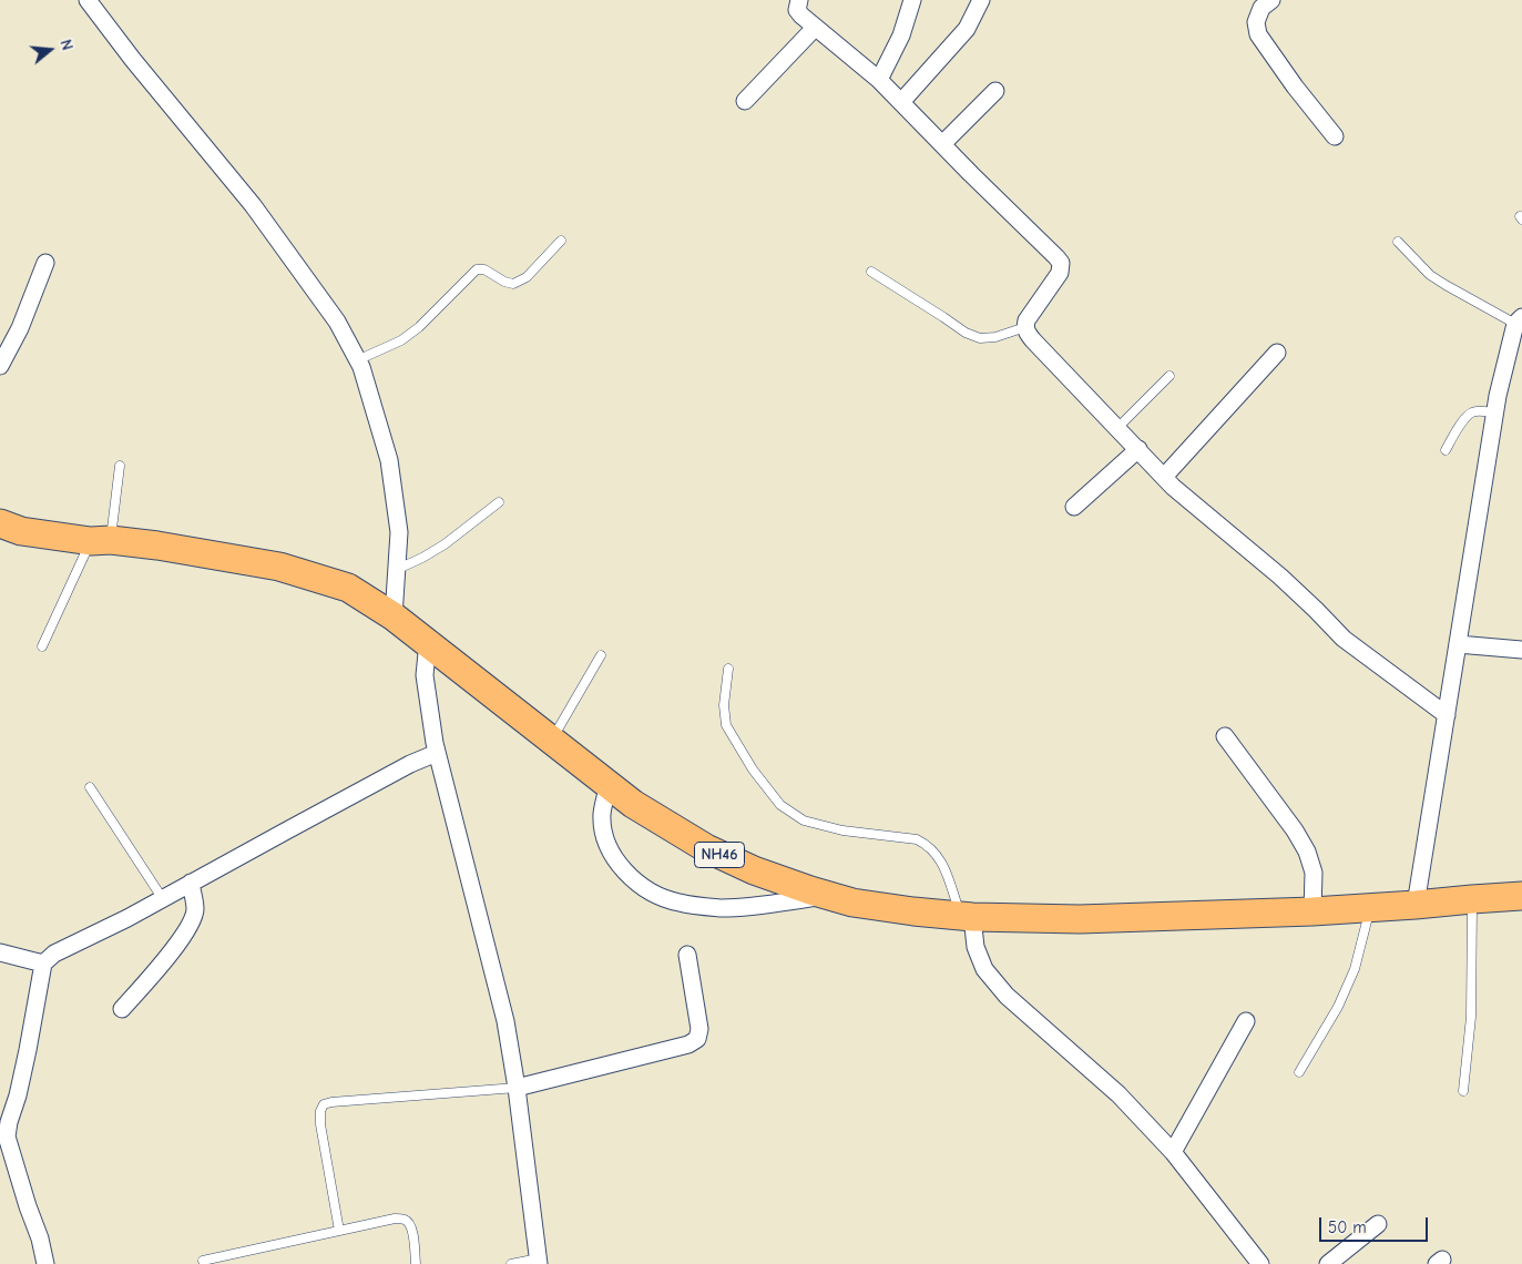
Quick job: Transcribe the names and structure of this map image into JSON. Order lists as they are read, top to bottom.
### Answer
{
  "streets": {
    "highway": ["NH46"]
  },
  "scale_bar": "50 m",
  "north": "right"
}
